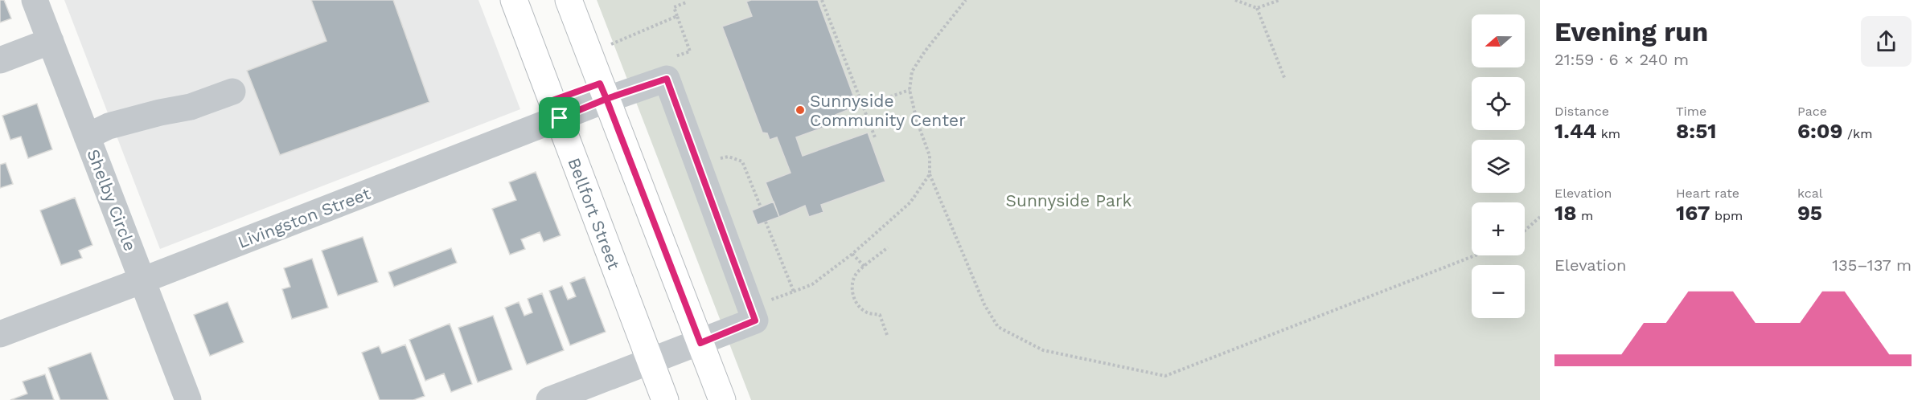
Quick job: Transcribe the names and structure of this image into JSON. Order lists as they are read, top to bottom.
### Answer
{
  "streets": {
    "main road": ["Bellfort Street"],
    "street": ["Shelby Circle", "Livingston Street"]
  },
  "crossings": [
    ["Shelby Circle", "Livingston Street"],
    ["Bellfort Street", "Livingston Street"]
  ],
  "parks": ["Sunnyside Park"],
  "places": ["Sunnyside Community Center"],
  "north": "left",
  "page": {
    "heading": ["Evening run", "21:59 · 6 × 240 m"],
    "map_buttons": ["+", "−"],
    "stats": [
      ["Distance", "1.44 km"],
      ["Time", "8:51"],
      ["Pace", "6:09 /km"],
      ["Elevation", "18 m"],
      ["Heart rate", "167 bpm"],
      ["kcal", "95"]
    ],
    "chart": ["Elevation", "135–137 m"]
  }
}
